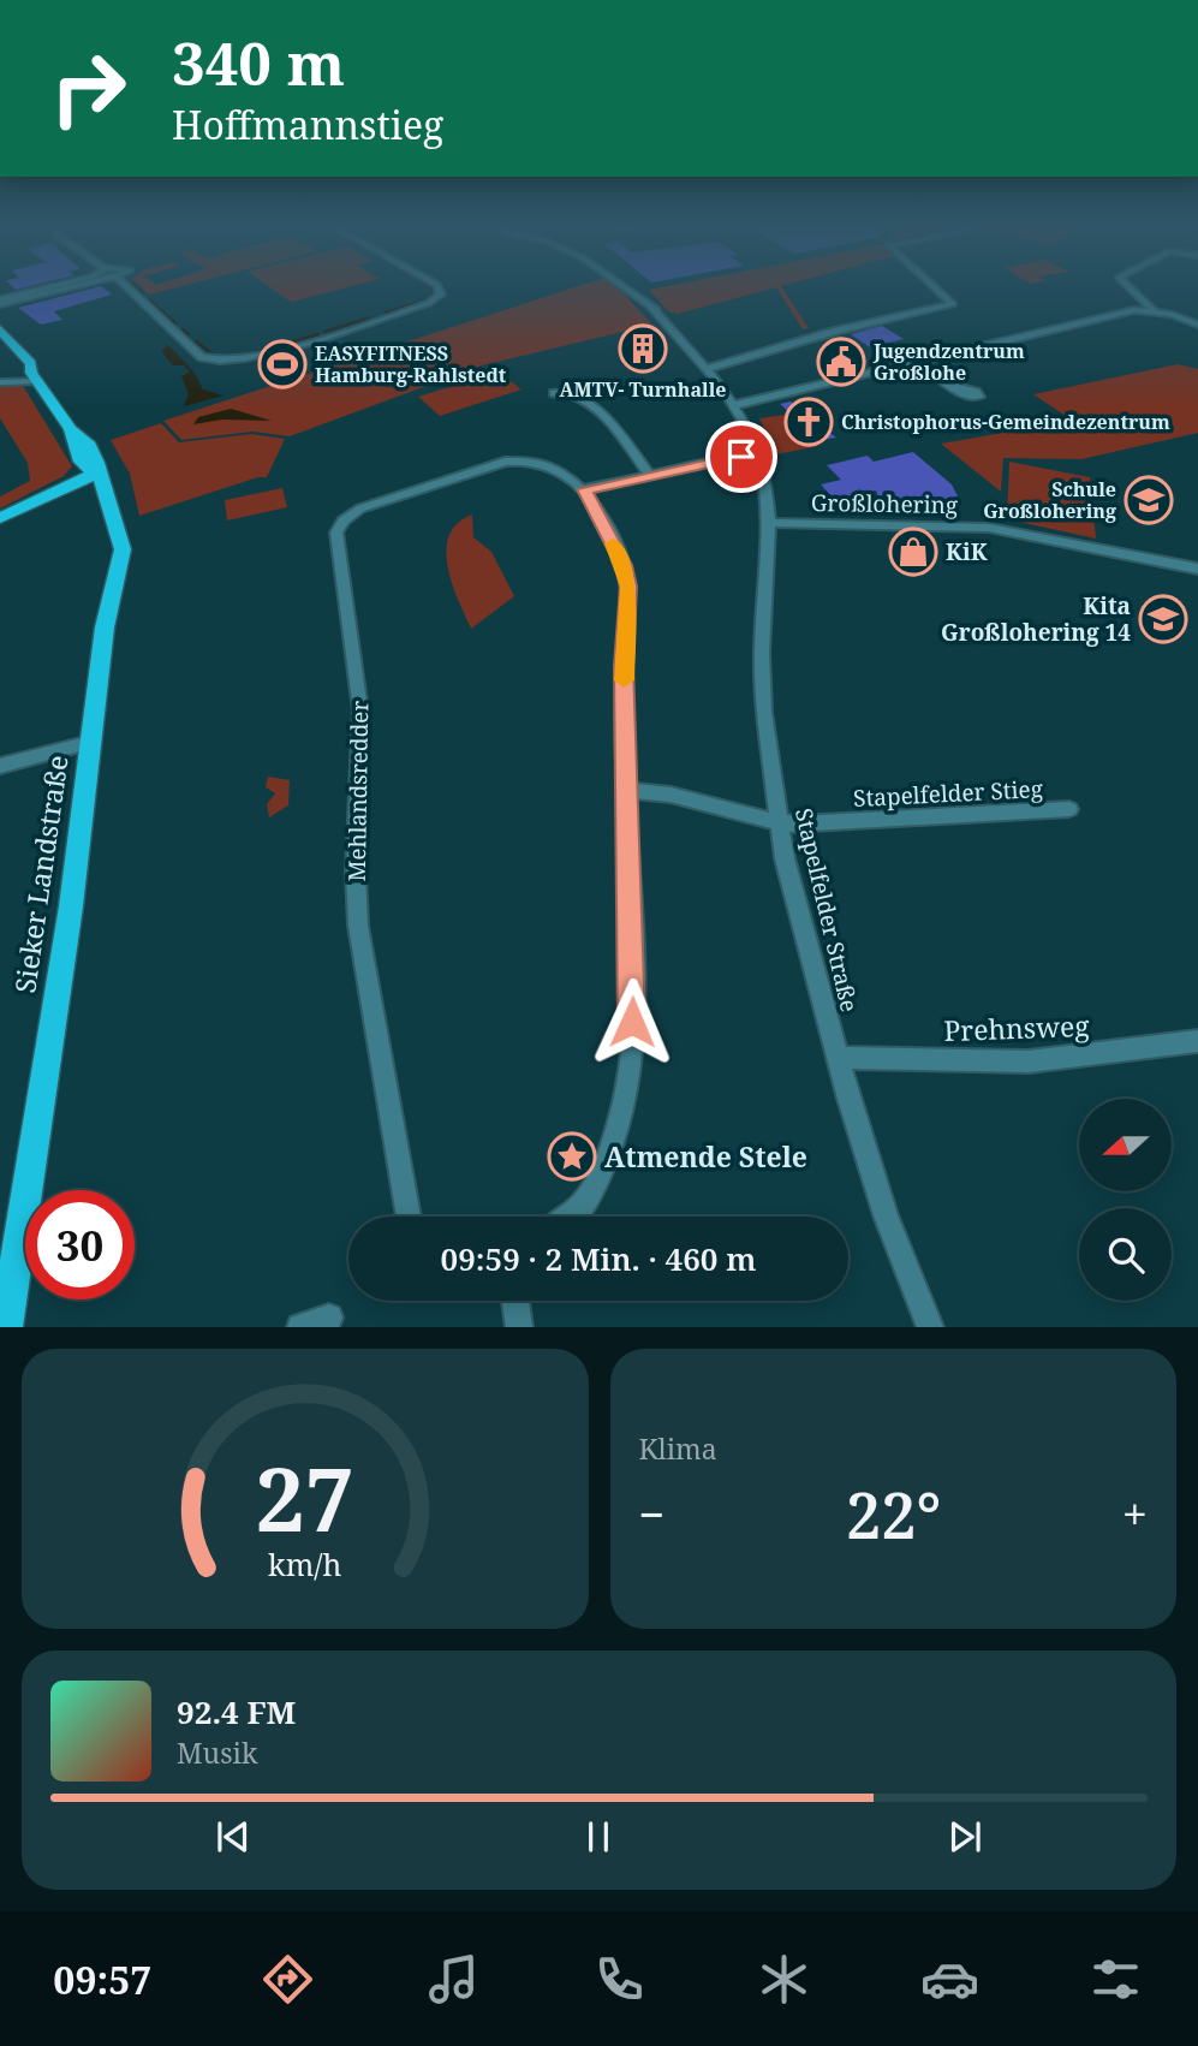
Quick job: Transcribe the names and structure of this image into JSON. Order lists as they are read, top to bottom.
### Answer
{
  "streets": {
    "main road": ["Sieker Landstraße"],
    "street": [
      "Großlohering",
      "Mehlandsredder",
      "Stapelfelder Stieg",
      "Stapelfelder Straße",
      "Prehnsweg"
    ]
  },
  "crossings": [
    ["Großlohering", "Stapelfelder Straße"],
    ["Stapelfelder Stieg", "Stapelfelder Straße"],
    ["Stapelfelder Straße", "Prehnsweg"]
  ],
  "places": {
    "building": ["AMTV- Turnhalle"],
    "public building": ["Jugendzentrum Großlohe"],
    "sports": ["EASYFITNESS Hamburg-Rahlstedt"],
    "church": ["Christophorus-Gemeindezentrum"],
    "school or university": ["Schule Großlohering", "Kita Großlohering 14"],
    "shop": ["KiK"],
    "place": ["Atmende Stele"]
  },
  "north": "left",
  "page": {
    "turn": ["340 m", "Hoffmannstieg"],
    "limit": "30",
    "trip": "09:59 · 2 Min. · 460 m",
    "tile": "Klima",
    "heat": ["−", "22°", "+"],
    "song": ["92.4 FM", "Musik"],
    "tabs": "09:57",
    "gauge": ["27", "km/h"]
  }
}
